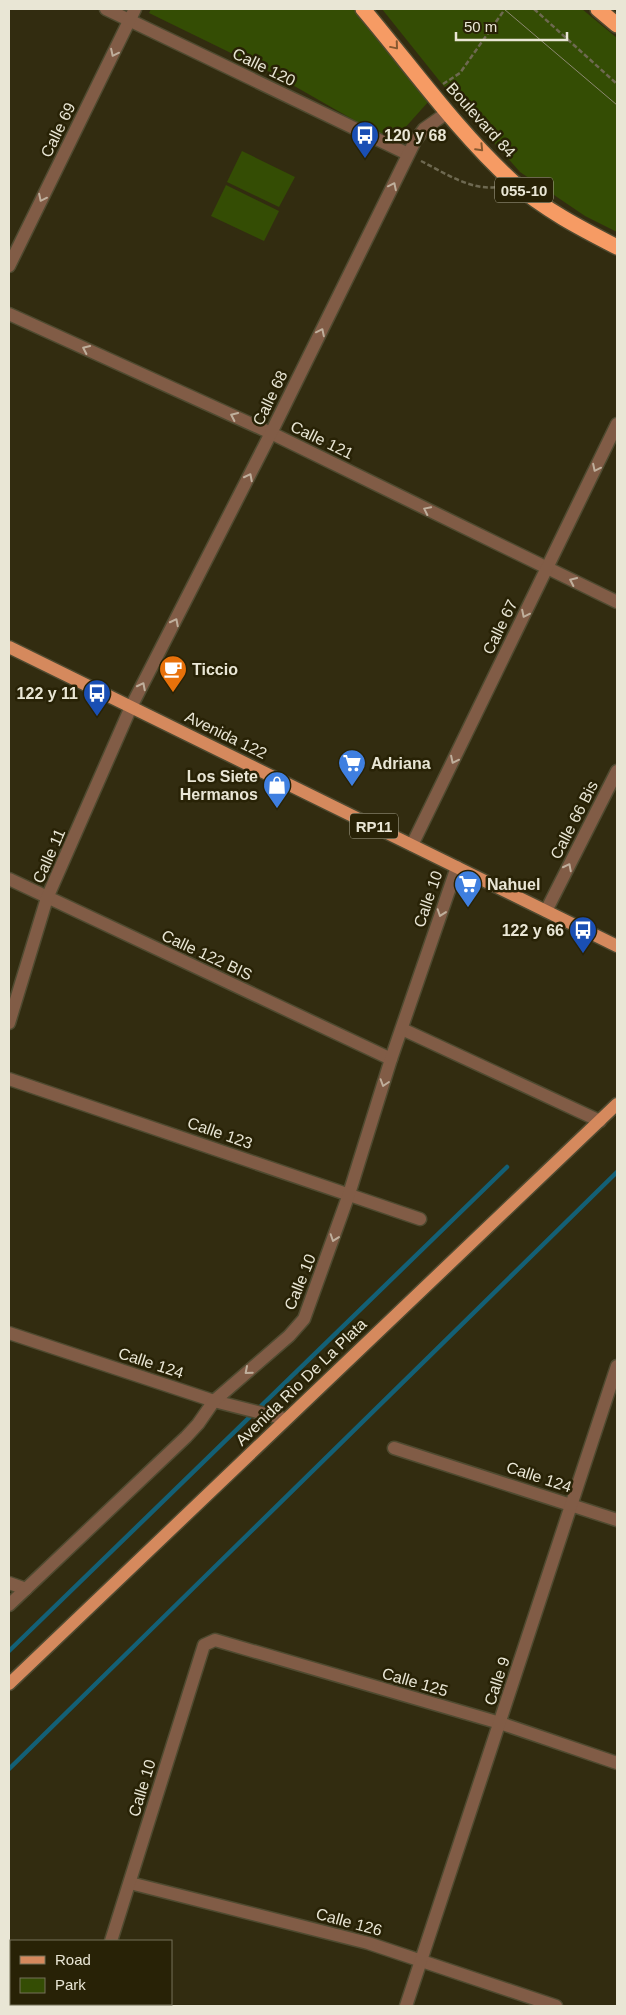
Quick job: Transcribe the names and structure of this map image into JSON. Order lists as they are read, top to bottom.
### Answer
{
  "streets": {
    "highway": ["Boulevard 84", "055-10"],
    "main road": ["Avenida 122", "RP11", "Avenida Rìo De La Plata"],
    "street": [
      "Calle 120",
      "Calle 69",
      "Calle 68",
      "Calle 121",
      "Calle 67",
      "Calle 66 Bis",
      "Calle 11",
      "Calle 10",
      "Calle 122 BIS",
      "Calle 123",
      "Calle 124",
      "Calle 9",
      "Calle 125",
      "Calle 126"
    ]
  },
  "crossings": [
    ["Calle 120", "Calle 69"],
    ["Calle 120", "Calle 68"],
    ["Boulevard 84", "Calle 68"],
    ["Calle 68", "Calle 121"],
    ["Calle 68", "Avenida 122"],
    ["Calle 68", "Calle 11"],
    ["Calle 121", "Calle 67"],
    ["Calle 67", "Avenida 122"],
    ["Avenida 122", "Calle 66 Bis"],
    ["Avenida 122", "Calle 11"],
    ["Avenida 122", "Calle 10"],
    ["Calle 11", "Calle 122 BIS"],
    ["Calle 10", "Calle 122 BIS"],
    ["Calle 10", "Calle 123"],
    ["Calle 10", "Calle 124"],
    ["Calle 10", "Calle 125"],
    ["Calle 10", "Calle 126"],
    ["Calle 124", "Avenida Rìo De La Plata"],
    ["Calle 124", "Calle 9"],
    ["Calle 9", "Calle 125"],
    ["Calle 9", "Calle 126"]
  ],
  "one_way": [
    "Boulevard 84",
    "Calle 69",
    "Calle 68",
    "Calle 121",
    "Calle 67",
    "Calle 66 Bis",
    "Calle 10"
  ],
  "places": {
    "bus stop": ["120 y 68", "122 y 11", "122 y 66"],
    "cafe": ["Ticcio"],
    "supermarket": ["Adriana", "Nahuel"],
    "shop": ["Los Siete Hermanos"]
  },
  "legend": ["Road", "Park"],
  "scale_bar": "50 m"
}
